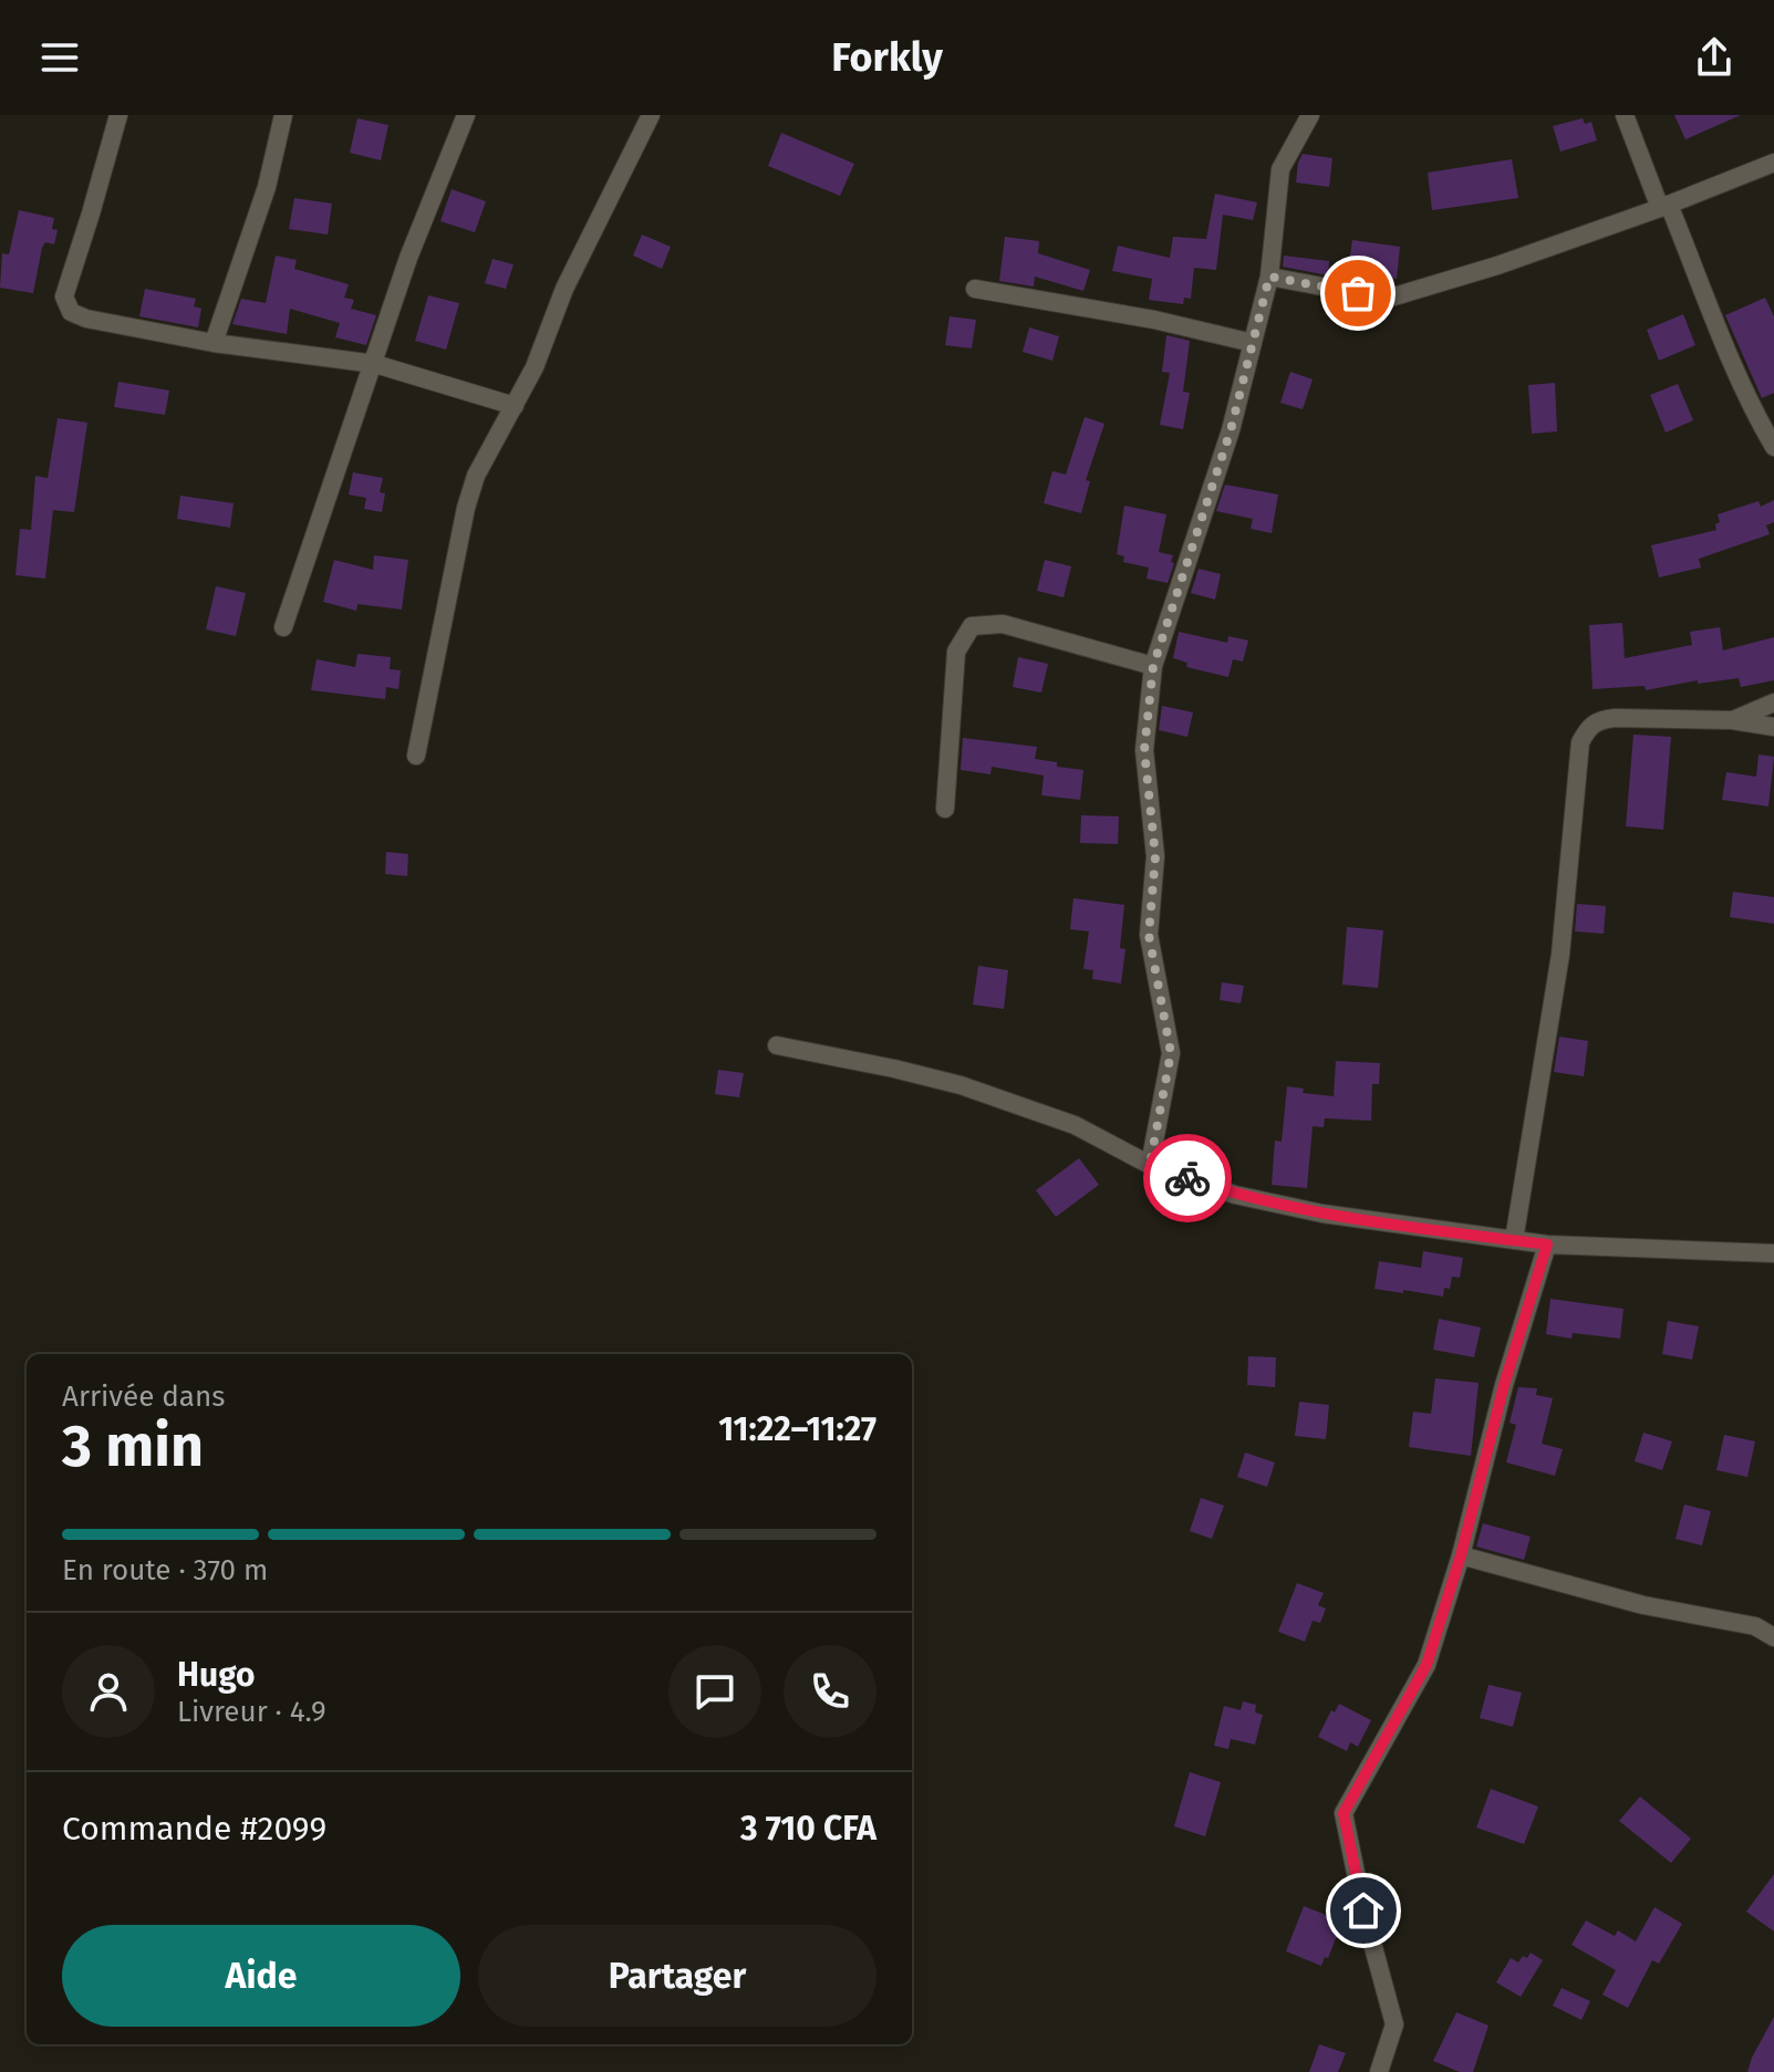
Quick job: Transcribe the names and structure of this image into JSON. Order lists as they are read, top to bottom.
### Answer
{
  "page": {
    "header": "Forkly",
    "heading": ["3 min", "Arrivée dans", "11:22–11:27"],
    "panel": [
      "Hugo",
      "Livreur · 4.9",
      "Commande #2099",
      "3 710 CFA"
    ],
    "bar": "En route · 370 m",
    "buttons": ["Aide", "Partager"]
  }
}
